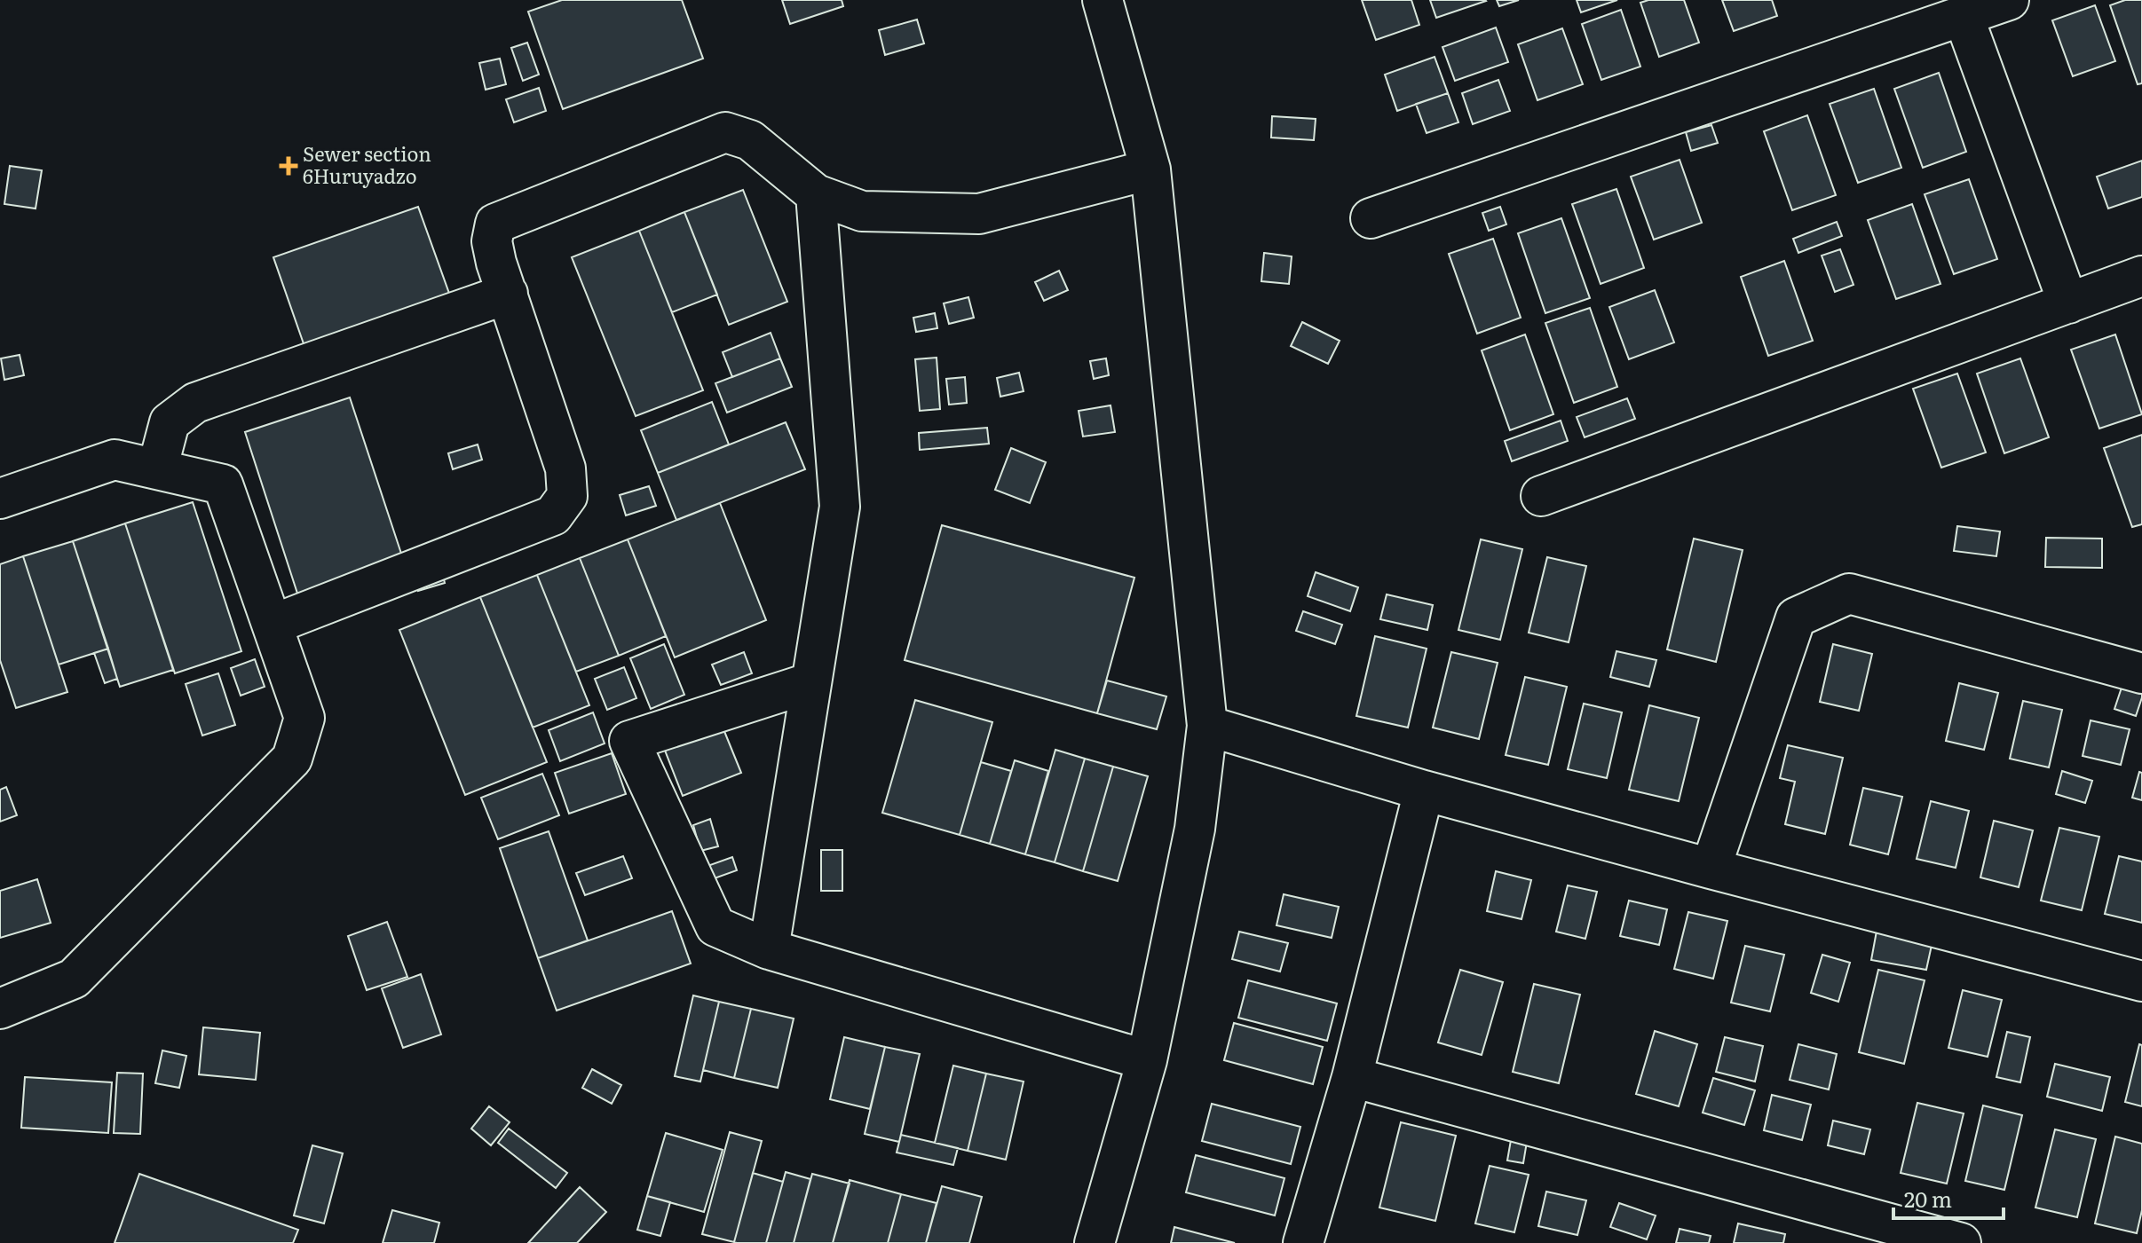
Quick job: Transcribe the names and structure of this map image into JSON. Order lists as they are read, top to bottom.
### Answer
{
  "places": {
    "health": ["Sewer section 6Huruyadzo"]
  },
  "scale_bar": "20 m"
}
